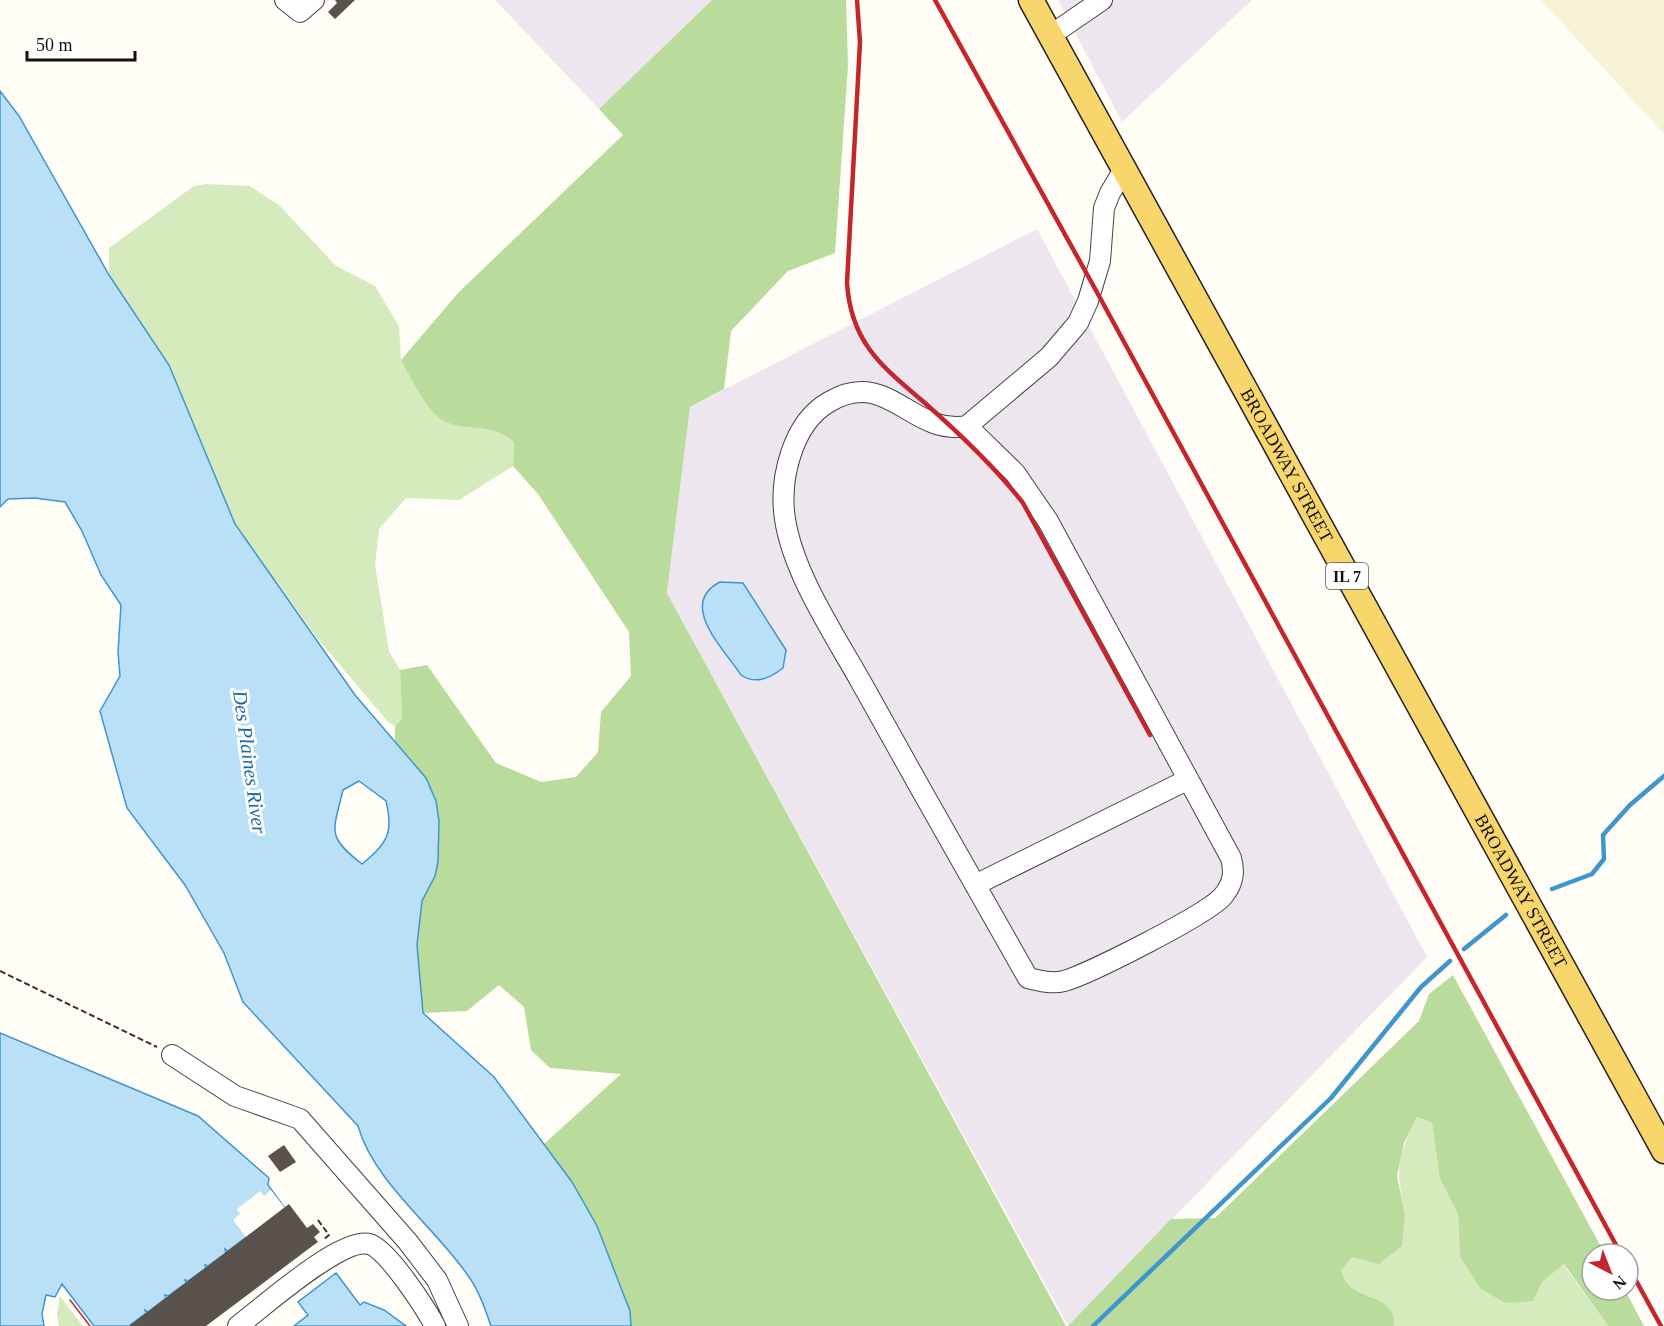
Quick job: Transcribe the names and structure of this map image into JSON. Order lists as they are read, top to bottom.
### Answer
{
  "streets": {
    "main road": ["BROADWAY STREET", "IL 7"]
  },
  "water": ["Des Plaines River"],
  "scale_bar": "50 m",
  "north": "bottom right"
}
